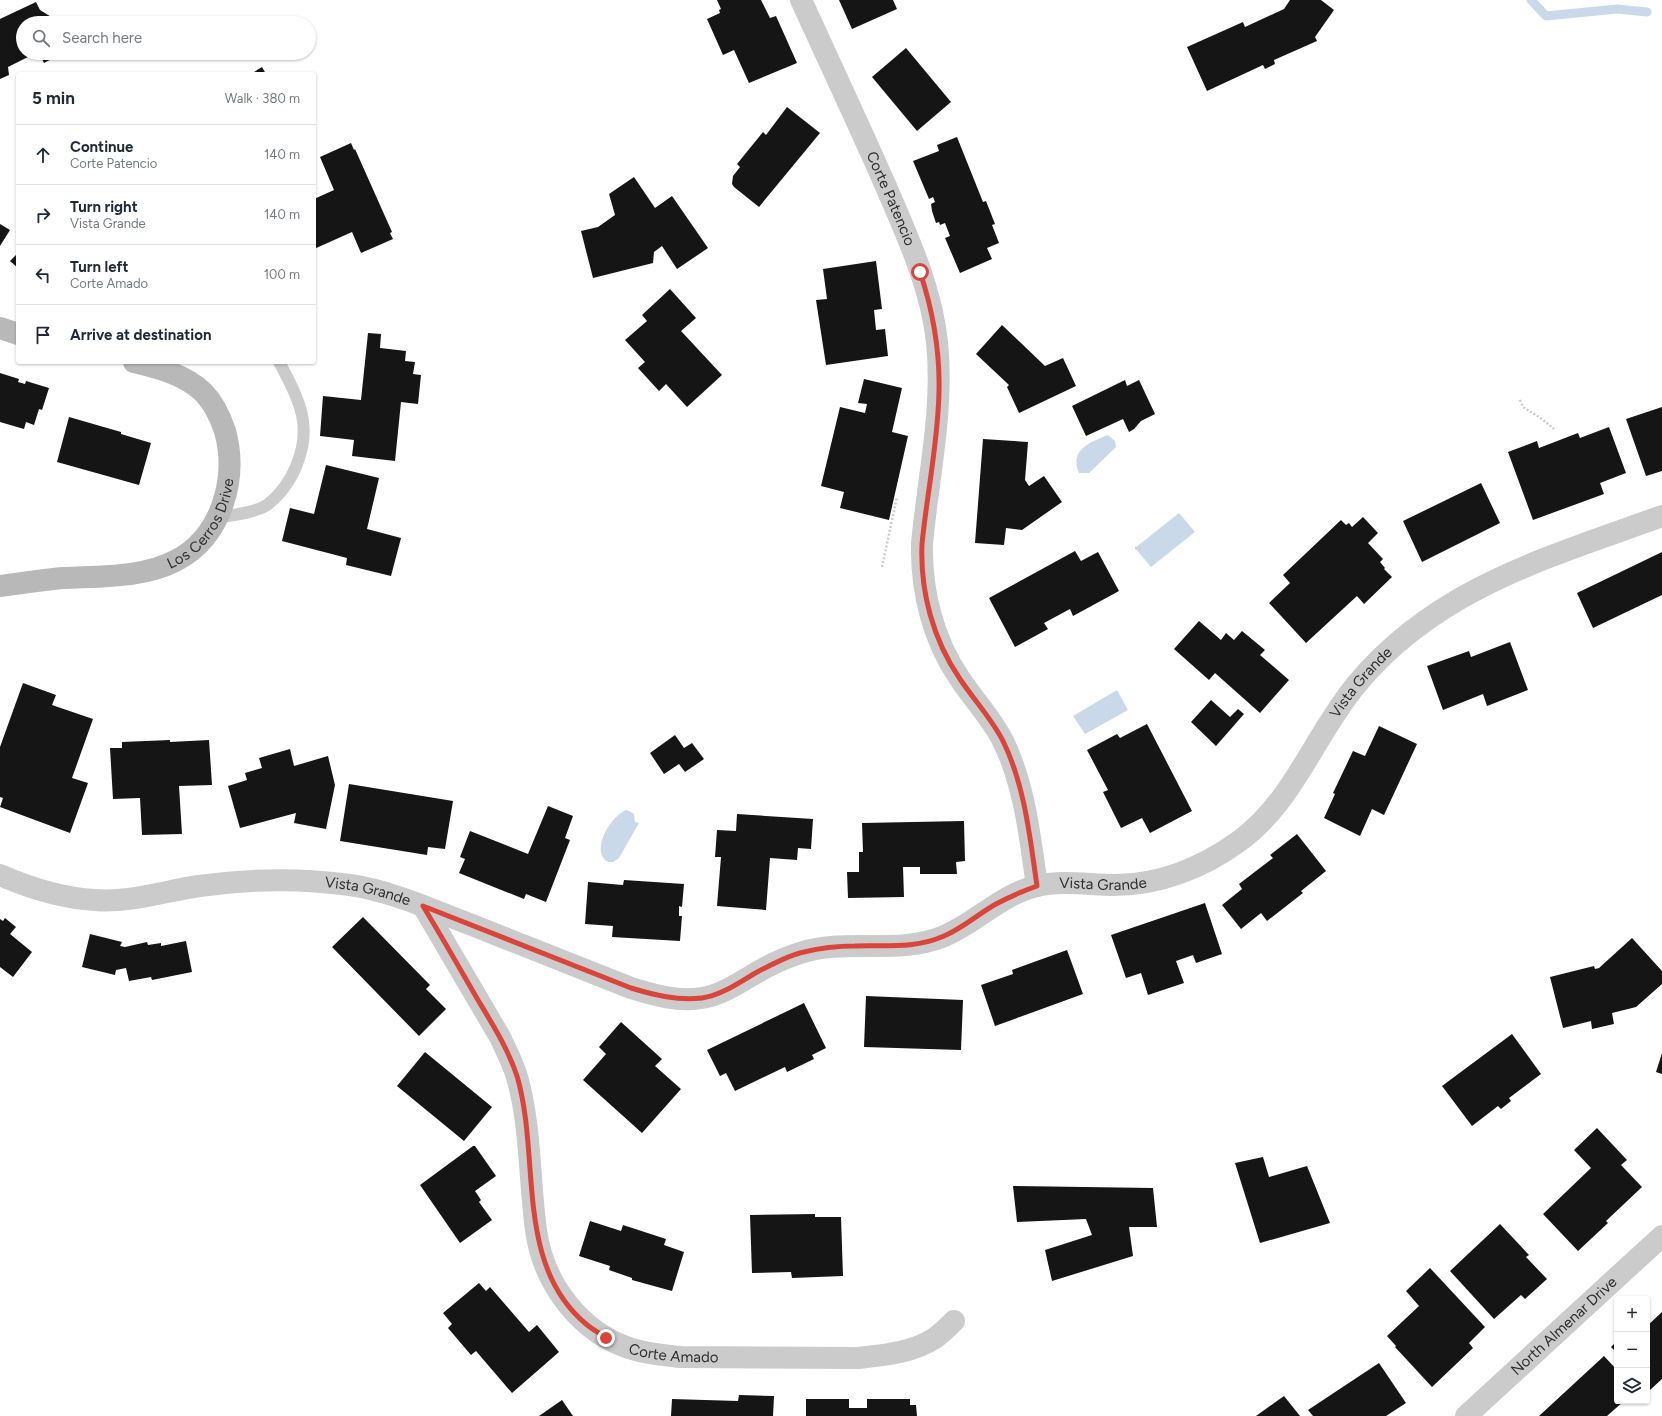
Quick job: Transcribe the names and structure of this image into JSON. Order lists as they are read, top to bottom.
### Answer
{
  "streets": {
    "street": [
      "Corte Patencio",
      "Los Cerros Drive",
      "Vista Grande",
      "North Almenar Drive",
      "Corte Amado"
    ]
  },
  "crossings": [
    ["Corte Patencio", "Vista Grande"],
    ["Vista Grande", "Corte Amado"]
  ],
  "page": {
    "search": "Search here",
    "heading": ["5 min", "Walk · 380 m"],
    "list": [
      ["Continue", "Corte Patencio", "140 m"],
      ["Turn right", "Vista Grande", "140 m"],
      ["Turn left", "Corte Amado", "100 m"],
      "Arrive at destination"
    ],
    "map_buttons": ["+", "−"]
  }
}
